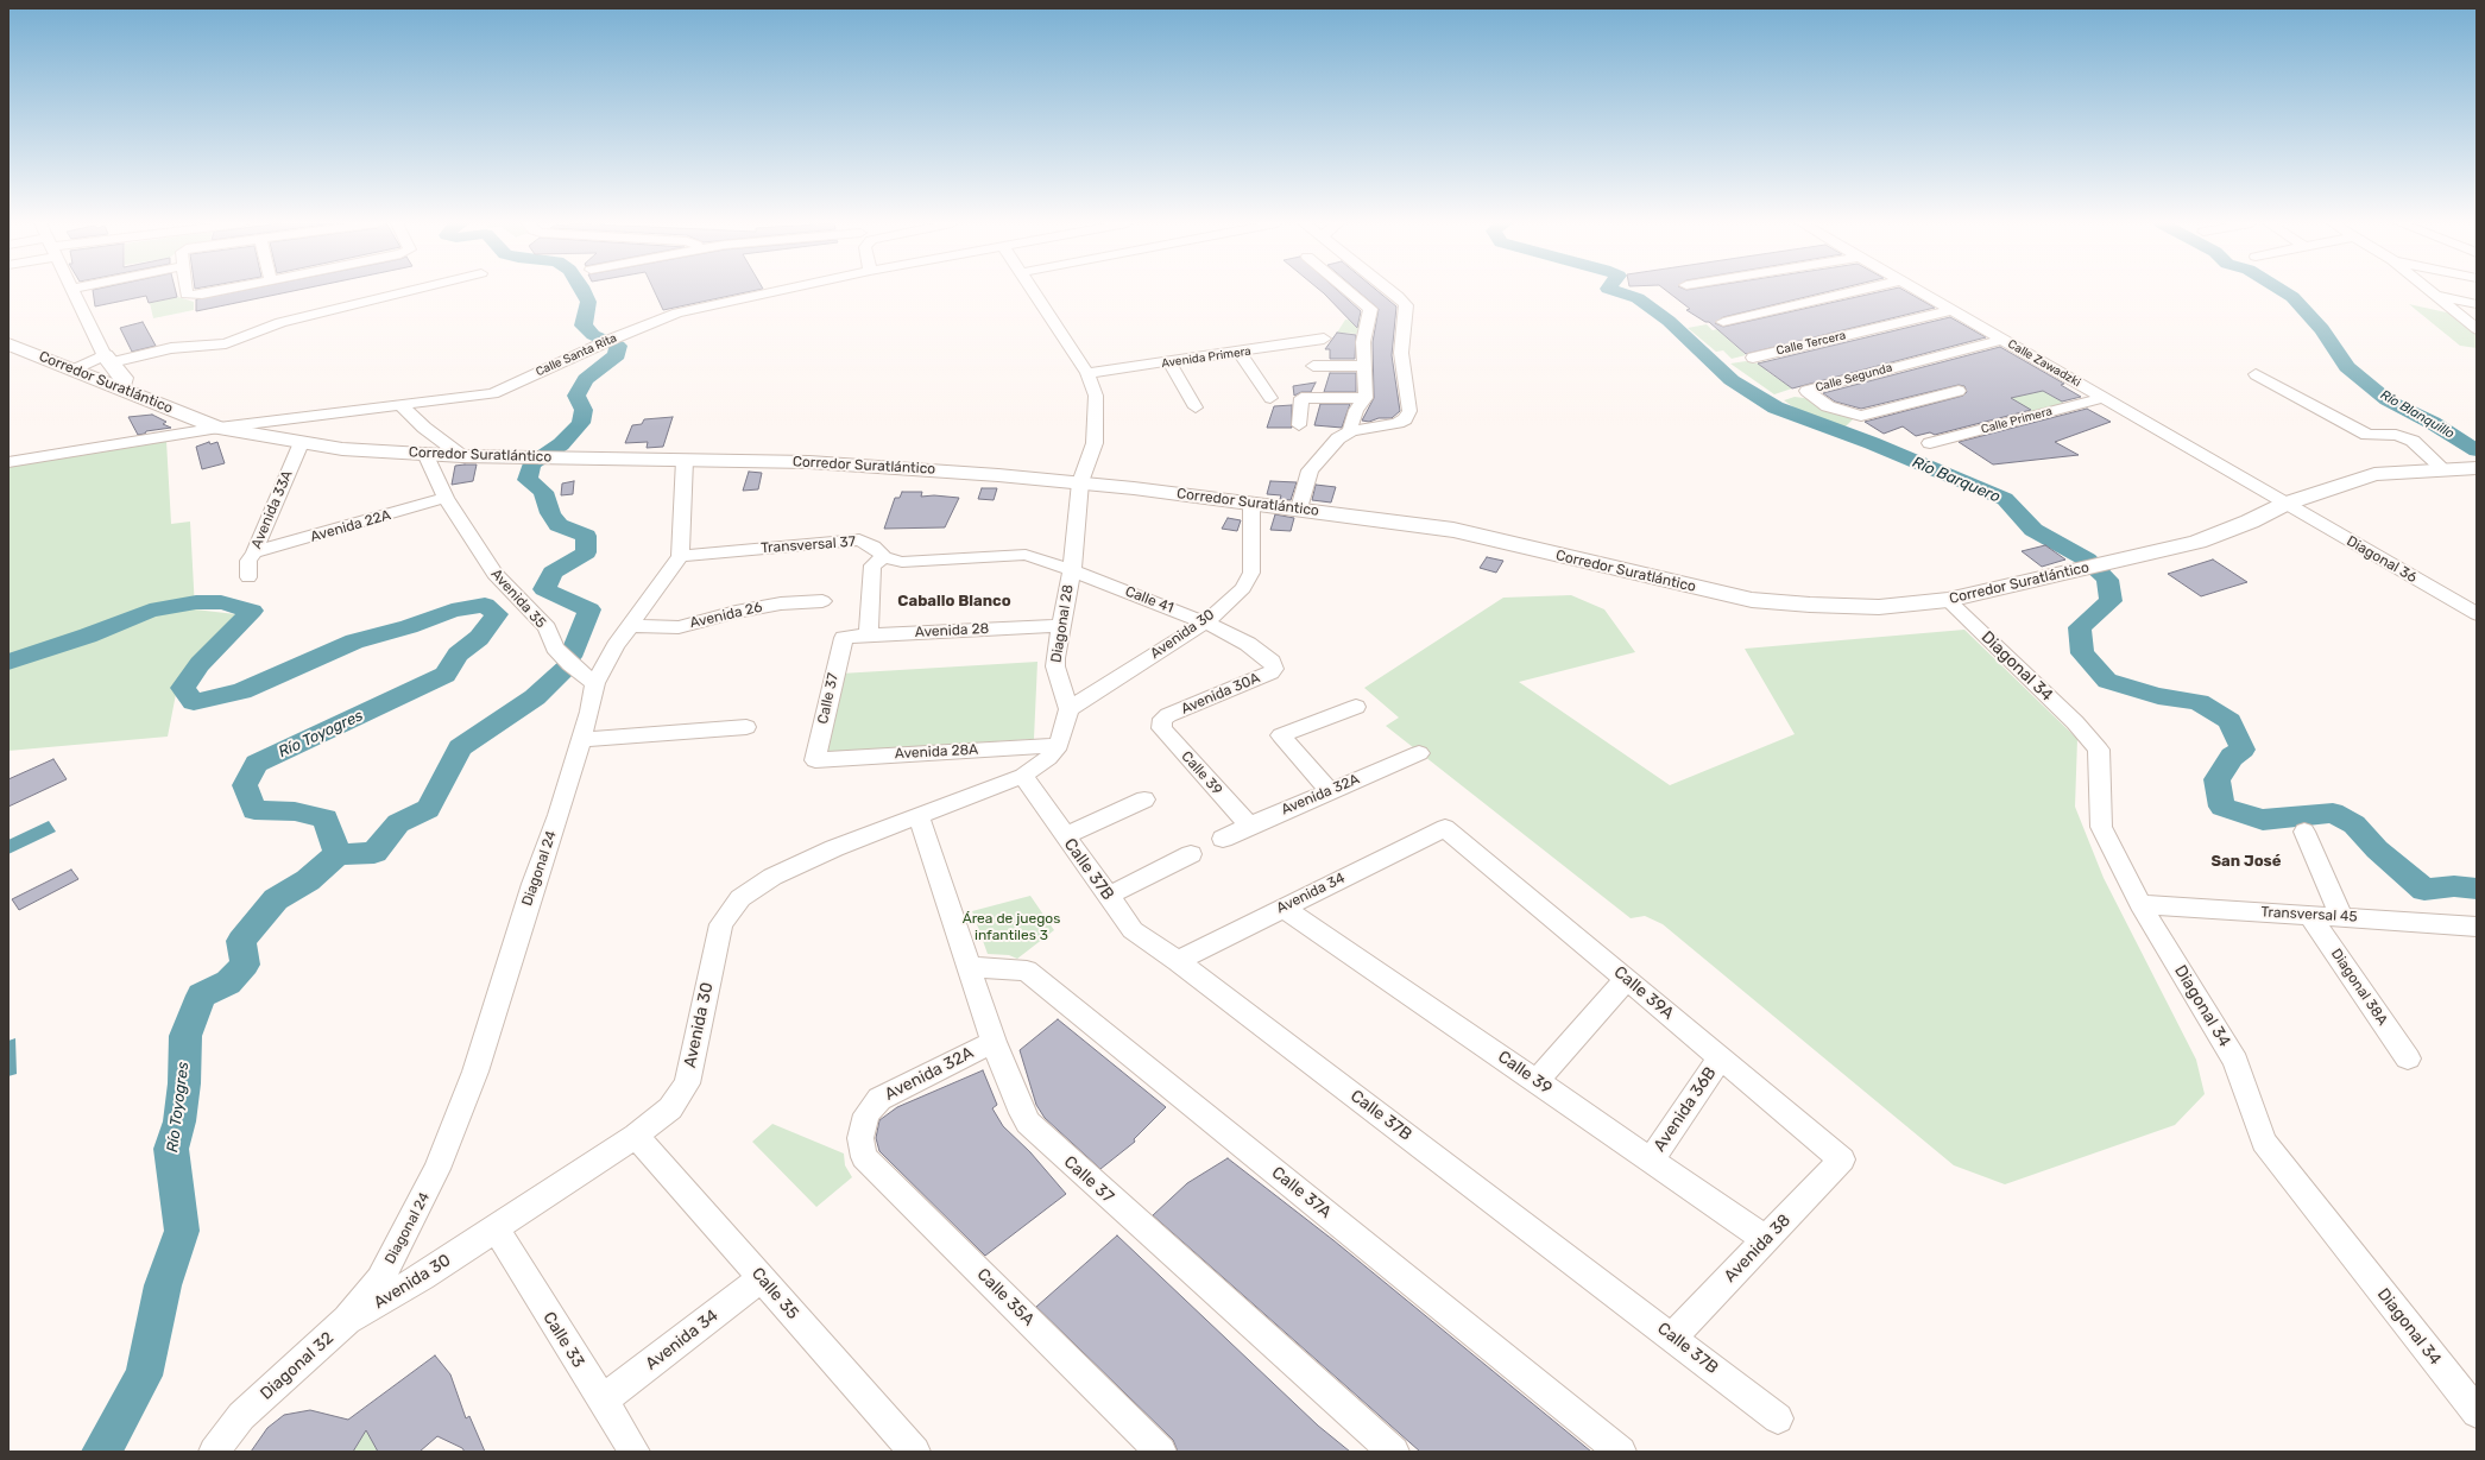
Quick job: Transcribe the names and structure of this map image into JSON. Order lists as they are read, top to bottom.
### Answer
{
  "streets": {
    "main road": ["Corredor Suratlántico"],
    "street": [
      "Calle Tercera",
      "Calle Santa Rita",
      "Avenida Primera",
      "Calle Zawadzki",
      "Calle Segunda",
      "Calle Primera",
      "Avenida 33A",
      "Avenida 22A",
      "Transversal 37",
      "Diagonal 36",
      "Avenida 35",
      "Calle 41",
      "Avenida 26",
      "Diagonal 28",
      "Avenida 28",
      "Avenida 30",
      "Diagonal 34",
      "Avenida 30A",
      "Calle 37",
      "Avenida 28A",
      "Calle 39",
      "Avenida 32A",
      "Diagonal 24",
      "Calle 37B",
      "Avenida 34",
      "Transversal 45",
      "Diagonal 38A",
      "Calle 39A",
      "Avenida 36B",
      "Calle 37A",
      "Avenida 38",
      "Calle 35",
      "Calle 35A",
      "Calle 33",
      "Diagonal 32"
    ]
  },
  "crossings": [
    ["Calle Tercera", "Calle Zawadzki"],
    ["Calle Santa Rita", "Corredor Suratlántico"],
    ["Avenida Primera", "Diagonal 28"],
    ["Calle Zawadzki", "Calle Segunda"],
    ["Calle Zawadzki", "Corredor Suratlántico"],
    ["Calle Zawadzki", "Calle Primera"],
    ["Calle Zawadzki", "Diagonal 36"],
    ["Corredor Suratlántico", "Avenida 33A"],
    ["Corredor Suratlántico", "Diagonal 36"],
    ["Corredor Suratlántico", "Avenida 35"],
    ["Corredor Suratlántico", "Diagonal 28"],
    ["Corredor Suratlántico", "Avenida 30"],
    ["Corredor Suratlántico", "Diagonal 34"],
    ["Avenida 33A", "Avenida 22A"],
    ["Avenida 22A", "Avenida 35"],
    ["Transversal 37", "Calle 41"],
    ["Transversal 37", "Diagonal 28"],
    ["Transversal 37", "Diagonal 24"],
    ["Avenida 35", "Diagonal 24"],
    ["Calle 41", "Diagonal 28"],
    ["Calle 41", "Avenida 30"],
    ["Calle 41", "Avenida 30A"],
    ["Avenida 26", "Diagonal 24"],
    ["Diagonal 28", "Avenida 28"],
    ["Diagonal 28", "Avenida 30"],
    ["Avenida 28", "Calle 37"],
    ["Avenida 30", "Calle 37"],
    ["Avenida 30", "Avenida 28A"],
    ["Avenida 30", "Calle 37B"],
    ["Avenida 30", "Calle 35"],
    ["Avenida 30", "Calle 33"],
    ["Avenida 30", "Diagonal 32"],
    ["Diagonal 34", "Transversal 45"],
    ["Avenida 30A", "Calle 39"],
    ["Calle 37", "Avenida 28A"],
    ["Calle 37", "Avenida 32A"],
    ["Calle 37", "Calle 37A"],
    ["Calle 39", "Avenida 32A"],
    ["Calle 39", "Avenida 34"],
    ["Calle 39", "Avenida 36B"],
    ["Calle 39", "Avenida 38"],
    ["Avenida 32A", "Calle 35A"],
    ["Diagonal 24", "Diagonal 32"],
    ["Calle 37B", "Avenida 34"],
    ["Calle 37B", "Avenida 38"],
    ["Avenida 34", "Calle 39A"],
    ["Avenida 34", "Calle 35"],
    ["Avenida 34", "Calle 33"],
    ["Transversal 45", "Diagonal 38A"],
    ["Calle 39A", "Avenida 36B"],
    ["Calle 39A", "Avenida 38"]
  ],
  "districts": ["Caballo Blanco", "San José"],
  "water": ["Río Blanquillo", "Río Barquero", "Río Toyogres"],
  "parks": ["Área de juegos infantiles 3"]
}
